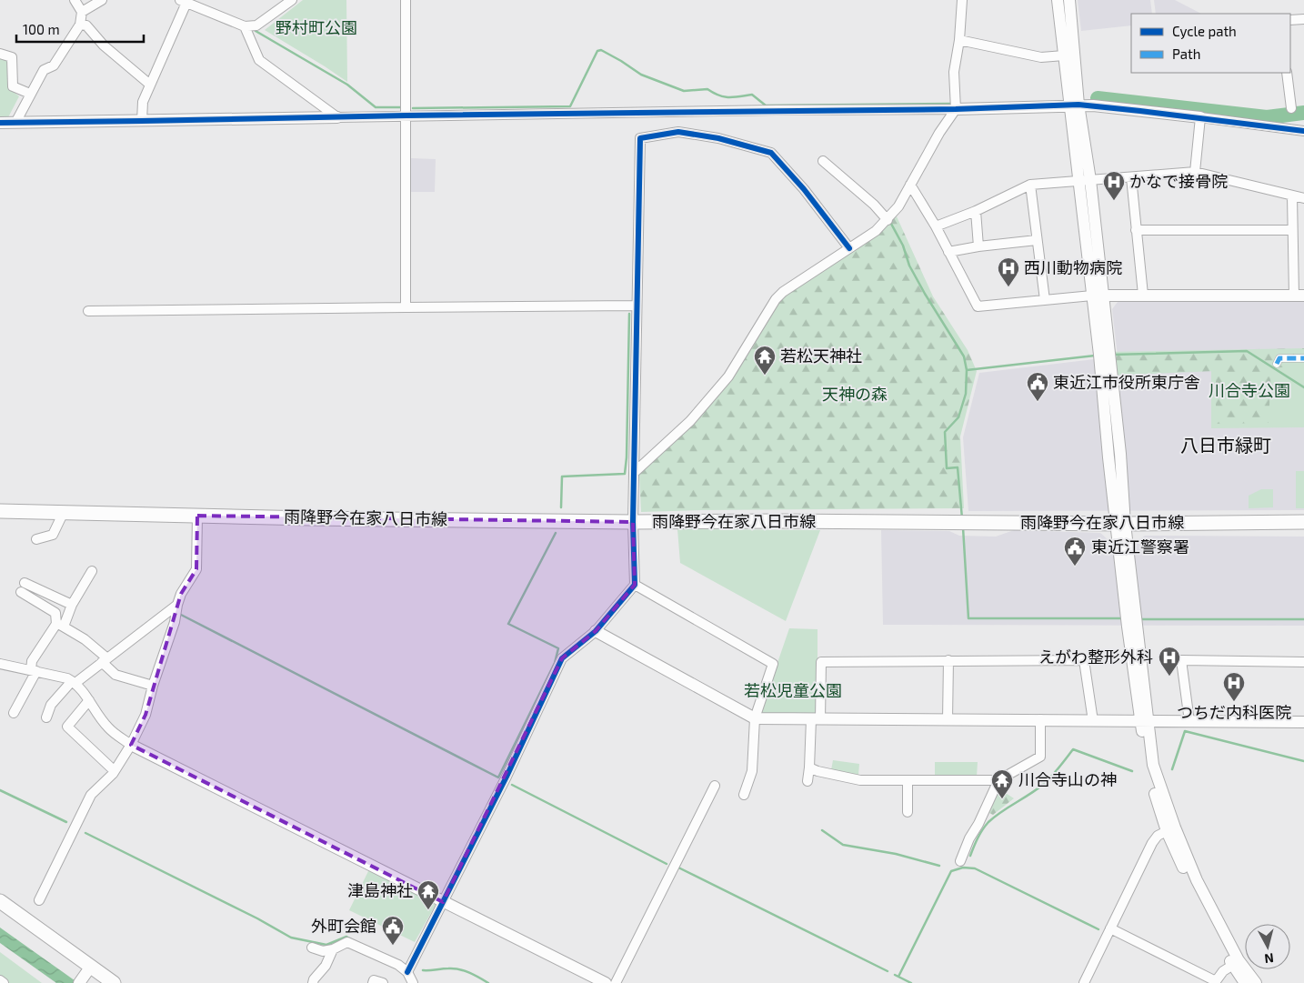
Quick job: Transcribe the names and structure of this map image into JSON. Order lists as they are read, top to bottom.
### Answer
{
  "streets": {
    "main road": ["雨降野今在家八日市線"]
  },
  "districts": ["八日市緑町"],
  "parks": [
    "野村町公園",
    "川合寺公園",
    "天神の森",
    "若松児童公園"
  ],
  "places": {
    "hospital": [
      "かなで接骨院",
      "西川動物病院",
      "えがわ整形外科",
      "つちだ内科医院"
    ],
    "temple": ["若松天神社", "川合寺山の神", "津島神社"],
    "public building": ["東近江市役所東庁舎", "東近江警察署", "外町会館"]
  },
  "legend": ["Cycle path", "Path"],
  "scale_bar": "100 m",
  "north": "bottom"
}
